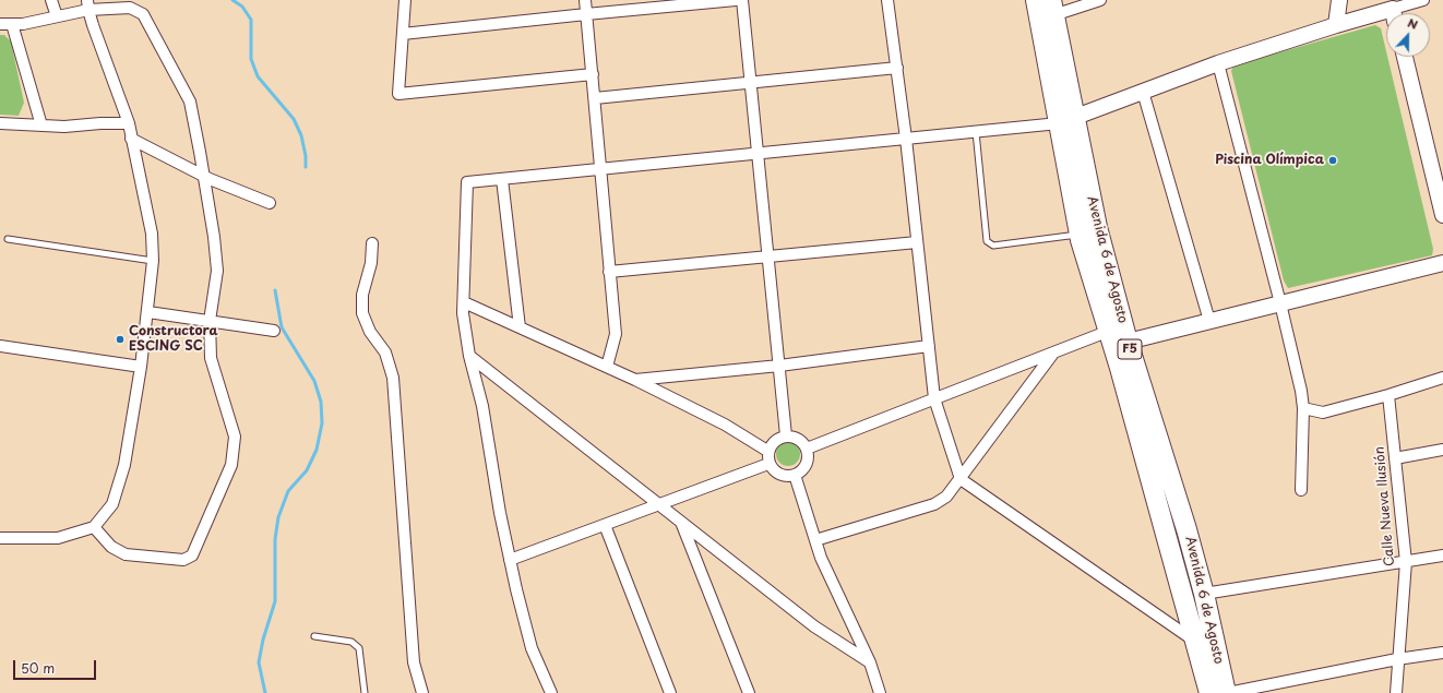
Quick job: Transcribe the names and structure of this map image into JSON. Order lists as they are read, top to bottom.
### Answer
{
  "streets": {
    "highway": ["Avenida 6 de Agosto", "F5"],
    "street": ["Calle Nueva Ilusión"]
  },
  "places": ["Piscina Olímpica", "Constructora ESCING SC"],
  "scale_bar": "50 m",
  "north": "top"
}
